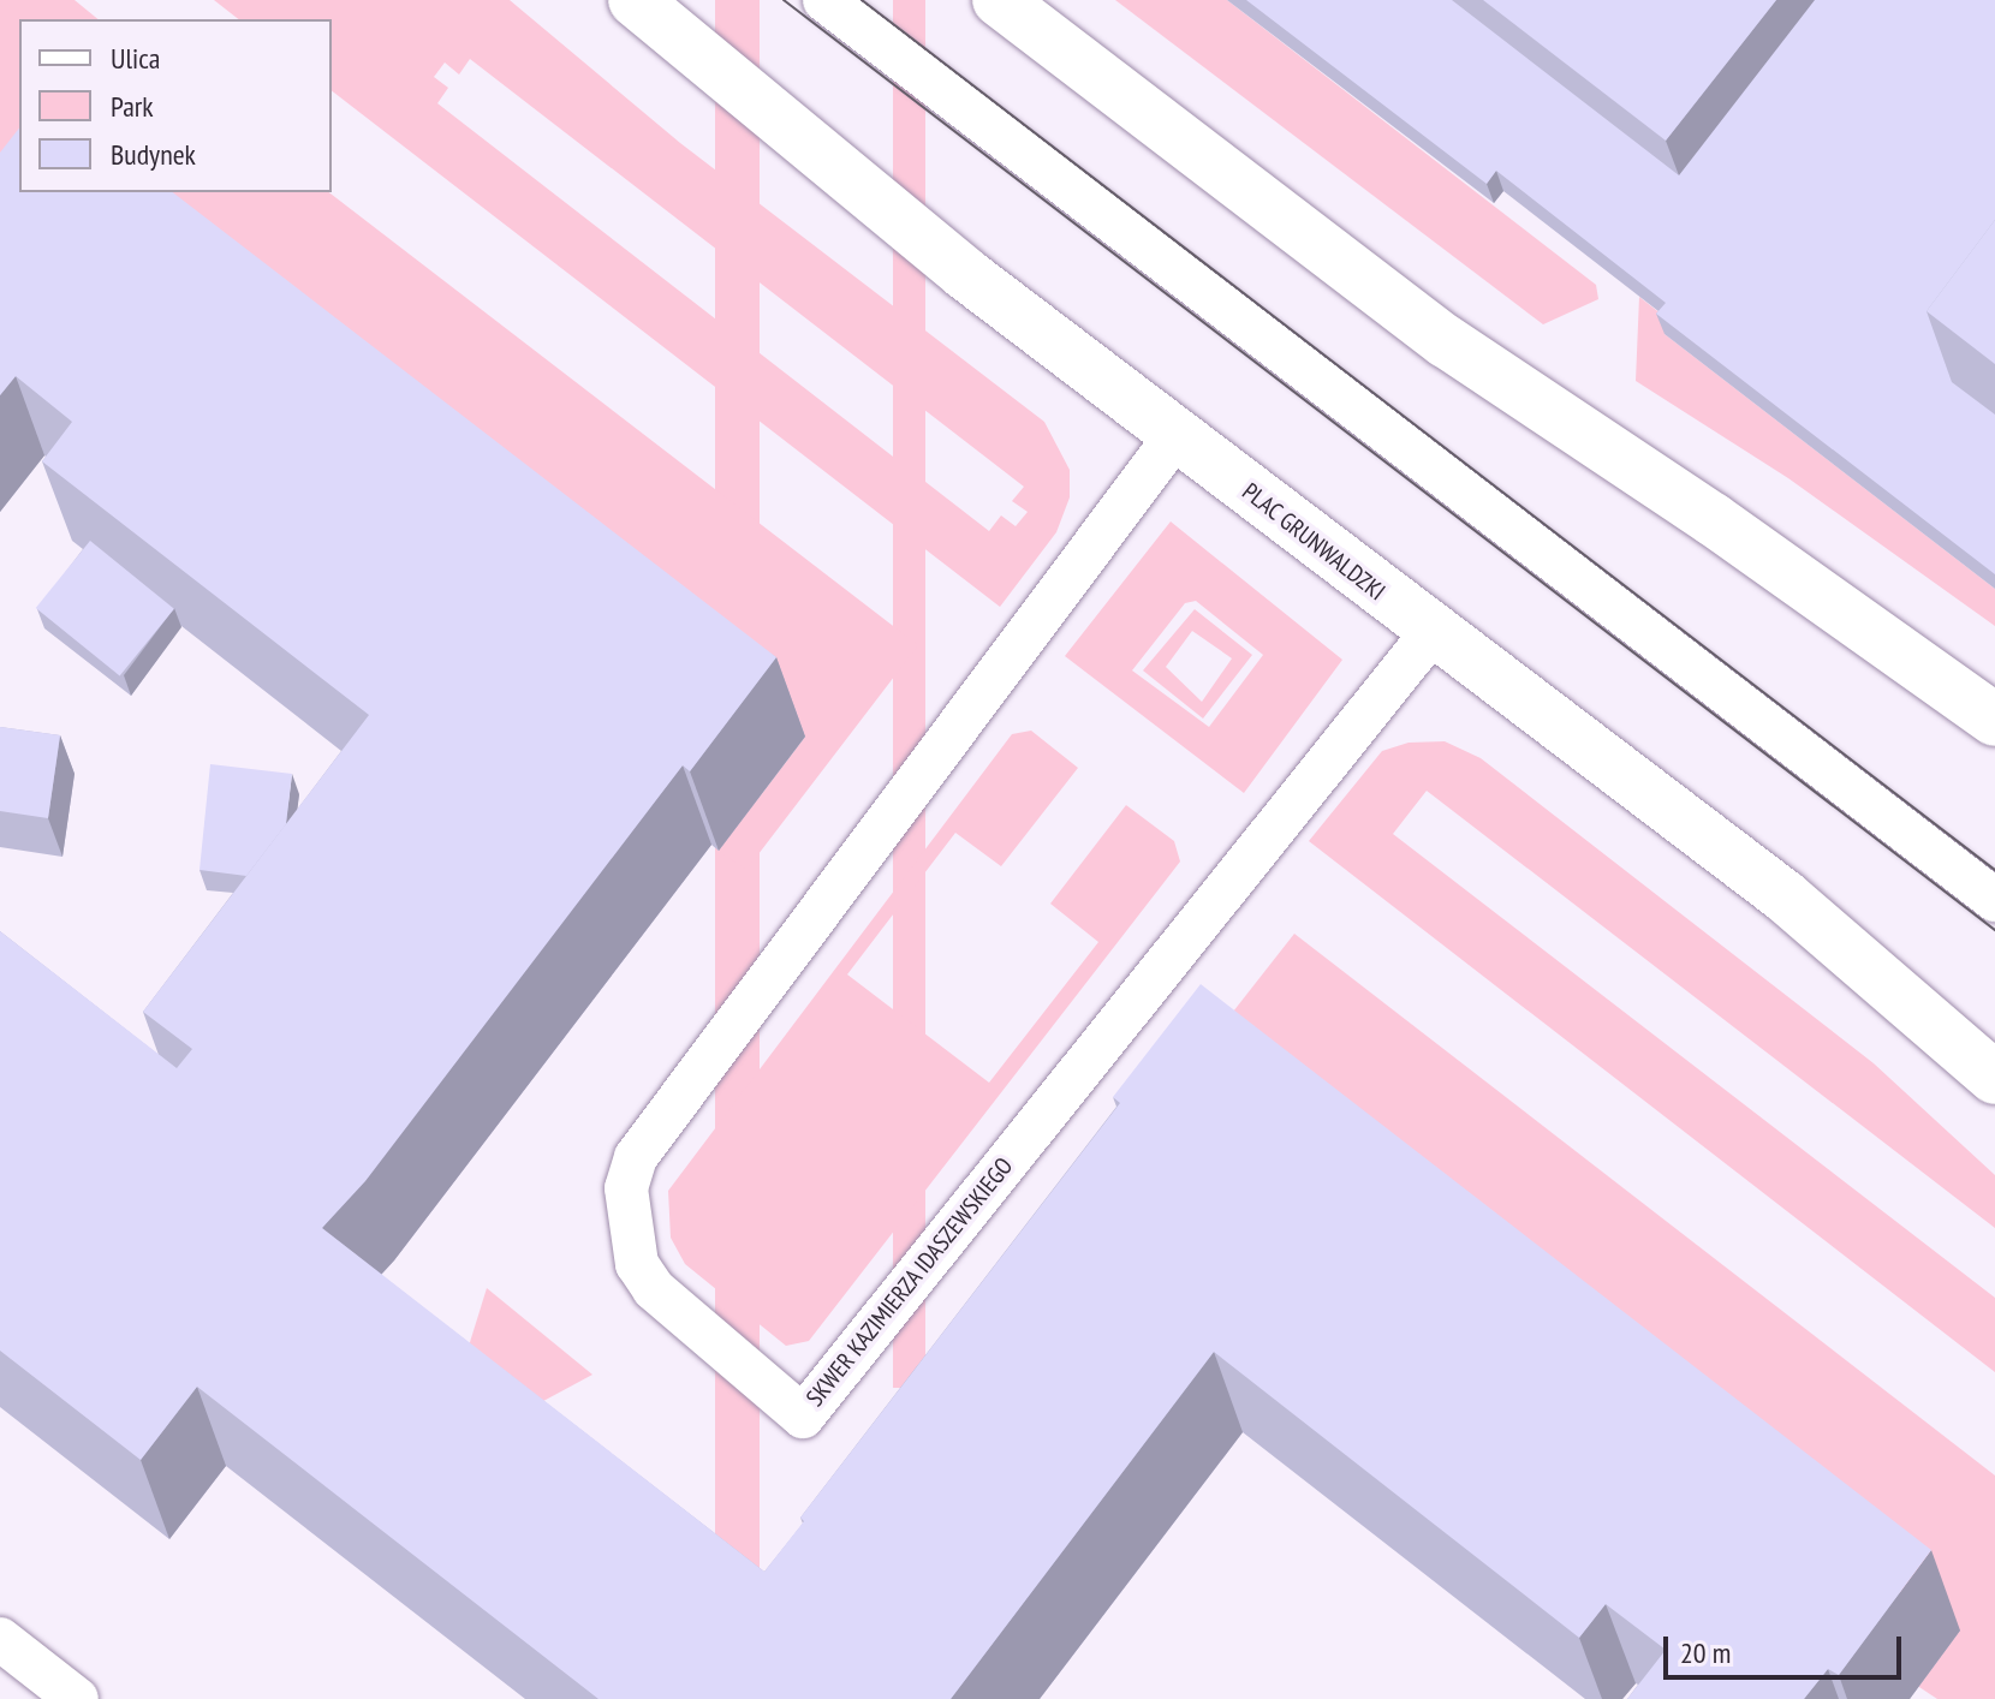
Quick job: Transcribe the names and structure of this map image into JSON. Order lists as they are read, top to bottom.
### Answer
{
  "streets": {
    "main road": ["PLAC GRUNWALDZKI"],
    "lane": ["SKWER KAZIMIERZA IDASZEWSKIEGO"]
  },
  "crossings": [
    ["PLAC GRUNWALDZKI", "SKWER KAZIMIERZA IDASZEWSKIEGO"]
  ],
  "legend": ["Ulica", "Park", "Budynek"],
  "scale_bar": "20 m"
}
